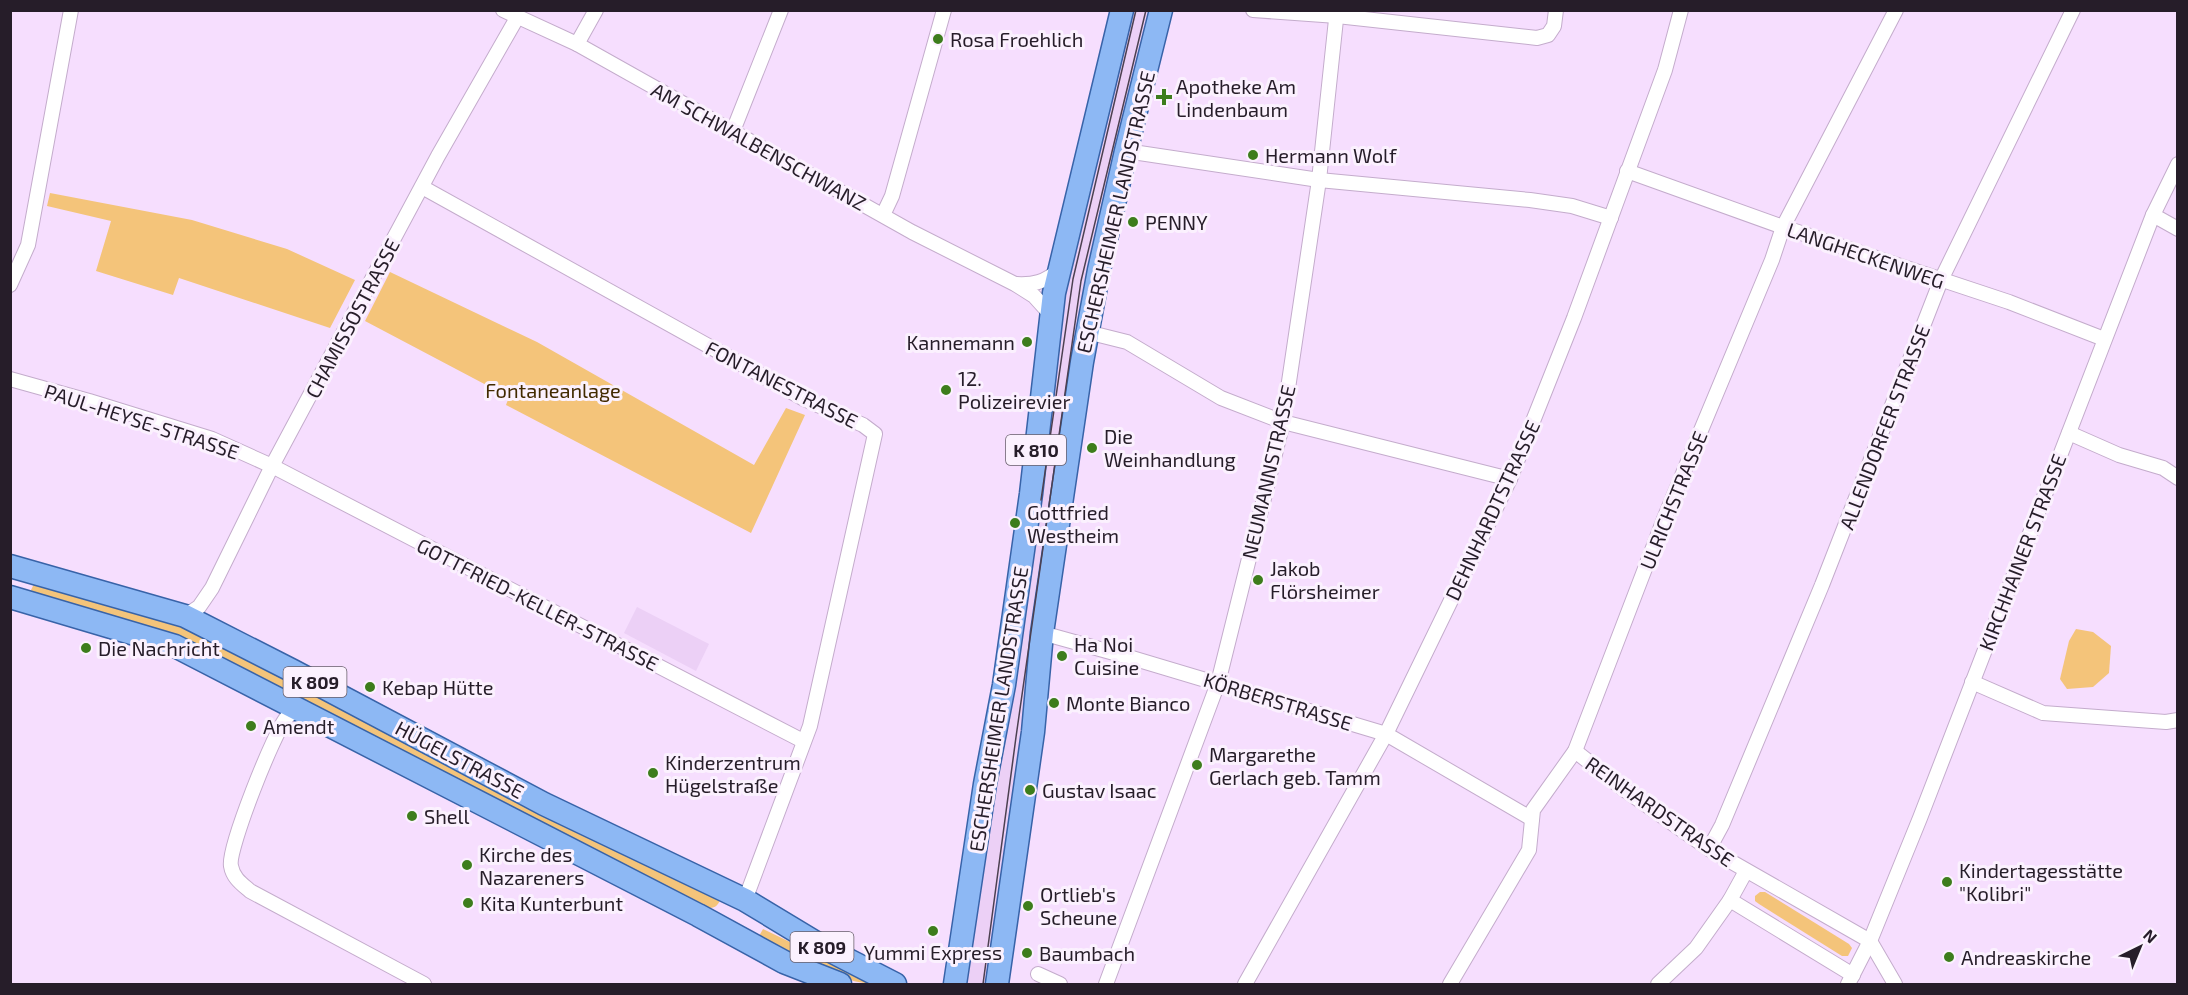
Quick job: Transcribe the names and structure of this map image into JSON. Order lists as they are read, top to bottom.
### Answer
{
  "streets": {
    "main road": [
      "ESCHERSHEIMER LANDSTRASSE",
      "K 810",
      "K 809",
      "HÜGELSTRASSE"
    ],
    "street": [
      "AM SCHWALBENSCHWANZ",
      "LANGHECKENWEG",
      "CHAMISSOSTRASSE",
      "FONTANESTRASSE",
      "PAUL-HEYSE-STRASSE",
      "ALLENDORFER STRASSE",
      "NEUMANNSTRASSE",
      "ULRICHSTRASSE",
      "DEHNHARDTSTRASSE",
      "KIRCHHAINER STRASSE",
      "GOTTFRIED-KELLER-STRASSE",
      "KÖRBERSTRASSE",
      "REINHARDSTRASSE"
    ]
  },
  "crossings": [
    ["AM SCHWALBENSCHWANZ", "ESCHERSHEIMER LANDSTRASSE"],
    ["AM SCHWALBENSCHWANZ", "CHAMISSOSTRASSE"],
    ["ESCHERSHEIMER LANDSTRASSE", "KÖRBERSTRASSE"],
    ["LANGHECKENWEG", "ALLENDORFER STRASSE"],
    ["LANGHECKENWEG", "ULRICHSTRASSE"],
    ["LANGHECKENWEG", "DEHNHARDTSTRASSE"],
    ["LANGHECKENWEG", "KIRCHHAINER STRASSE"],
    ["CHAMISSOSTRASSE", "FONTANESTRASSE"],
    ["CHAMISSOSTRASSE", "PAUL-HEYSE-STRASSE"],
    ["CHAMISSOSTRASSE", "GOTTFRIED-KELLER-STRASSE"],
    ["CHAMISSOSTRASSE", "HÜGELSTRASSE"],
    ["FONTANESTRASSE", "GOTTFRIED-KELLER-STRASSE"],
    ["FONTANESTRASSE", "HÜGELSTRASSE"],
    ["PAUL-HEYSE-STRASSE", "GOTTFRIED-KELLER-STRASSE"],
    ["ALLENDORFER STRASSE", "REINHARDSTRASSE"],
    ["NEUMANNSTRASSE", "KÖRBERSTRASSE"],
    ["ULRICHSTRASSE", "KÖRBERSTRASSE"],
    ["ULRICHSTRASSE", "REINHARDSTRASSE"],
    ["DEHNHARDTSTRASSE", "KÖRBERSTRASSE"],
    ["KIRCHHAINER STRASSE", "REINHARDSTRASSE"]
  ],
  "parks": ["Fontaneanlage"],
  "places": {
    "other": [
      "Rosa Froehlich",
      "Hermann Wolf",
      "PENNY",
      "Kannemann",
      "12. Polizeirevier",
      "Die Weinhandlung",
      "Gottfried Westheim",
      "Jakob Flörsheimer",
      "Die Nachricht",
      "Ha Noi Cuisine",
      "Kebap Hütte",
      "Monte Bianco",
      "Amendt",
      "Margarethe Gerlach geb. Tamm",
      "Kinderzentrum Hügelstraße",
      "Gustav Isaac",
      "Shell",
      "Kirche des Nazareners",
      "Kindertagesstätte \"Kolibri\"",
      "Kita Kunterbunt",
      "Ortlieb's Scheune",
      "Yummi Express",
      "Baumbach",
      "Andreaskirche"
    ],
    "health": ["Apotheke Am Lindenbaum"]
  },
  "north": "top right"
}
